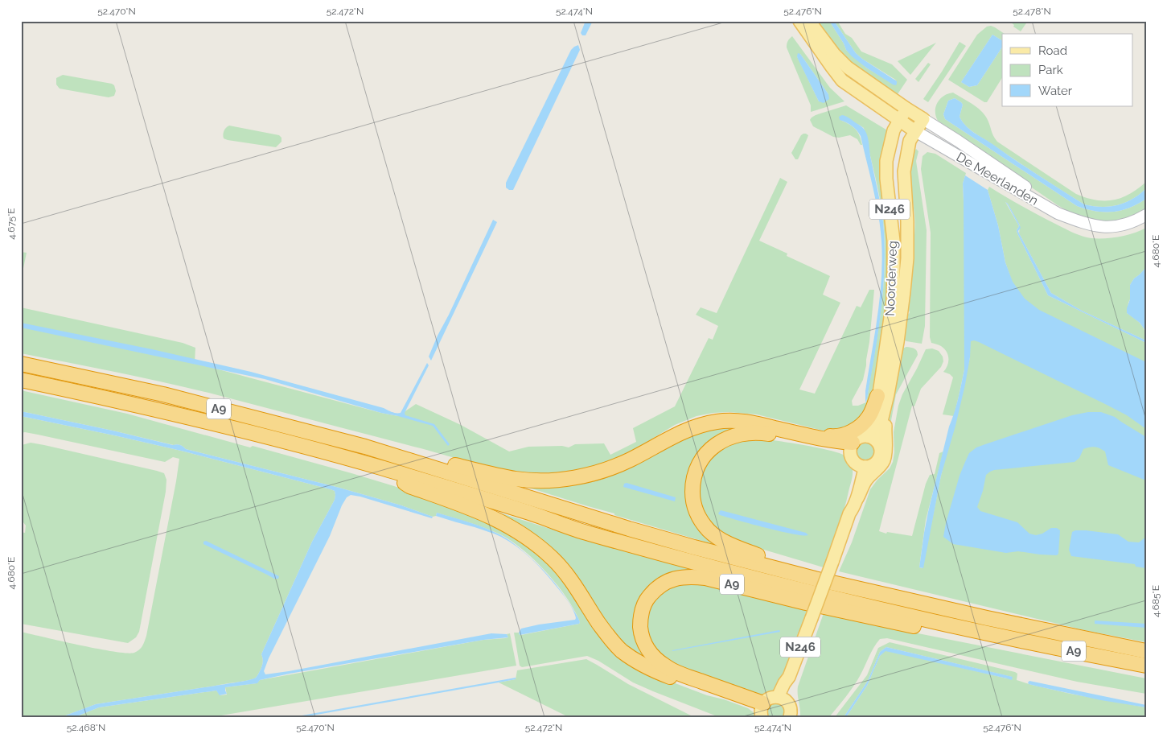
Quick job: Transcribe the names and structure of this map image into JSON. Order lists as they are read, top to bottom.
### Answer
{
  "streets": {
    "highway": ["A9"],
    "main road": ["De Meerlanden", "N246", "Noorderweg"]
  },
  "crossings": [
    ["De Meerlanden", "Noorderweg"],
    ["N246", "Noorderweg"],
    ["N246", "A9"],
    ["Noorderweg", "A9"]
  ],
  "legend": ["Road", "Park", "Water"],
  "coordinates": [
    "52.470°N",
    "52.472°N",
    "52.474°N",
    "52.476°N",
    "52.478°N",
    "4.675°E",
    "4.680°E",
    "4.685°E",
    "52.468°N"
  ]
}
